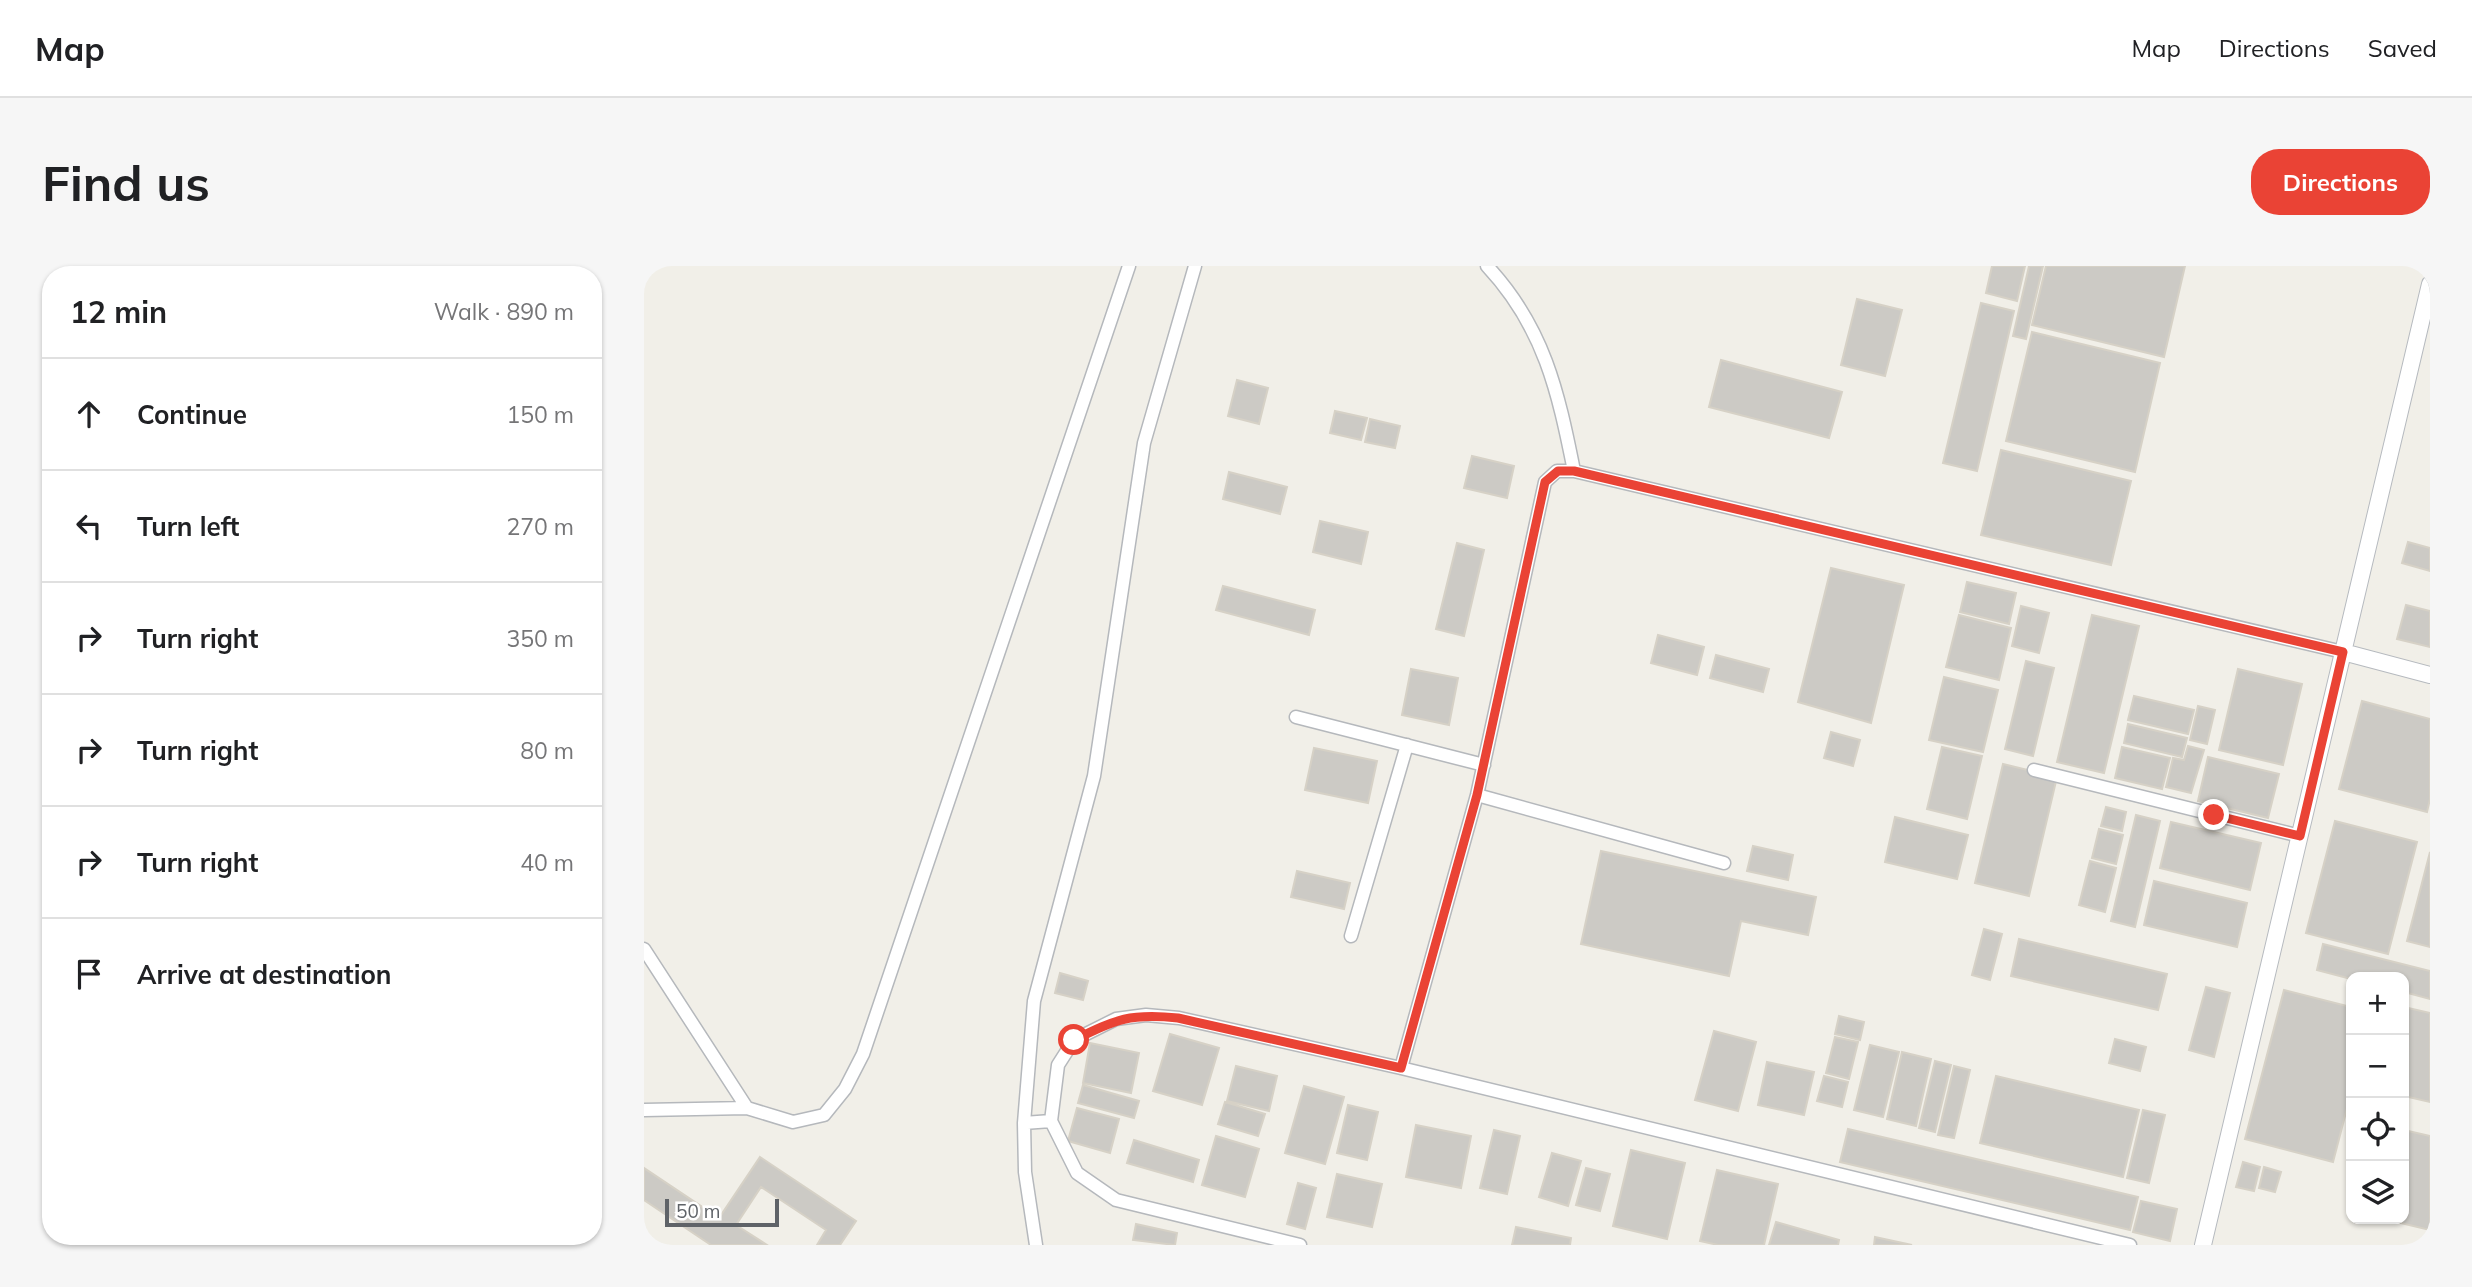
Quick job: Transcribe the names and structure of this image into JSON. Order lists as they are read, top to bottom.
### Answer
{
  "scale_bar": "50 m",
  "page": {
    "header": "Map",
    "nav": ["Map", "Directions", "Saved"],
    "buttons": "Directions",
    "title": "Find us",
    "heading": ["12 min", "Walk · 890 m"],
    "list": [
      ["Continue", "150 m"],
      ["Turn left", "270 m"],
      ["Turn right", "350 m"],
      ["Turn right", "80 m"],
      ["Turn right", "40 m"],
      "Arrive at destination"
    ],
    "map_buttons": ["+", "−"],
    "scale": "50 m"
  }
}
